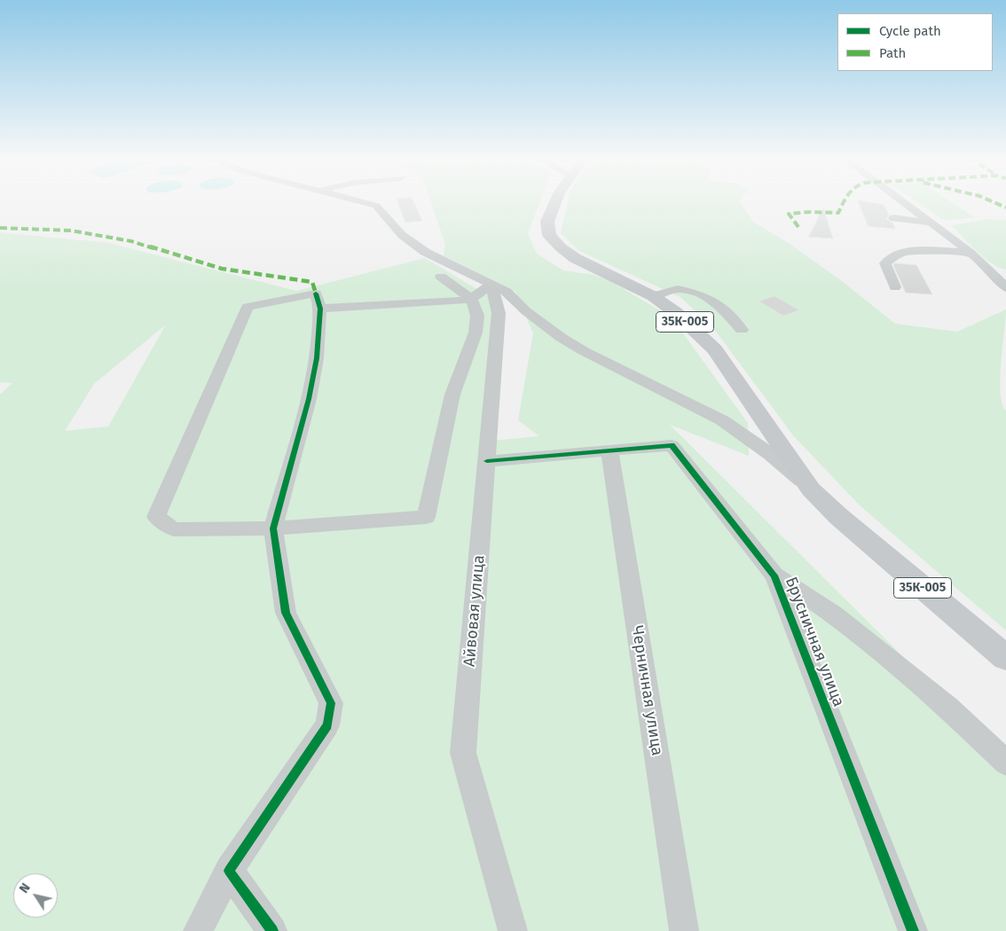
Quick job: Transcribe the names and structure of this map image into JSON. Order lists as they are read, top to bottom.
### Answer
{
  "streets": {
    "main road": ["35К-005"],
    "street": ["Айвовая улица", "Брусничная улица", "Черничная улица"]
  },
  "crossings": [
    ["Брусничная улица", "Черничная улица"]
  ],
  "legend": ["Cycle path", "Path"],
  "north": "top left"
}
